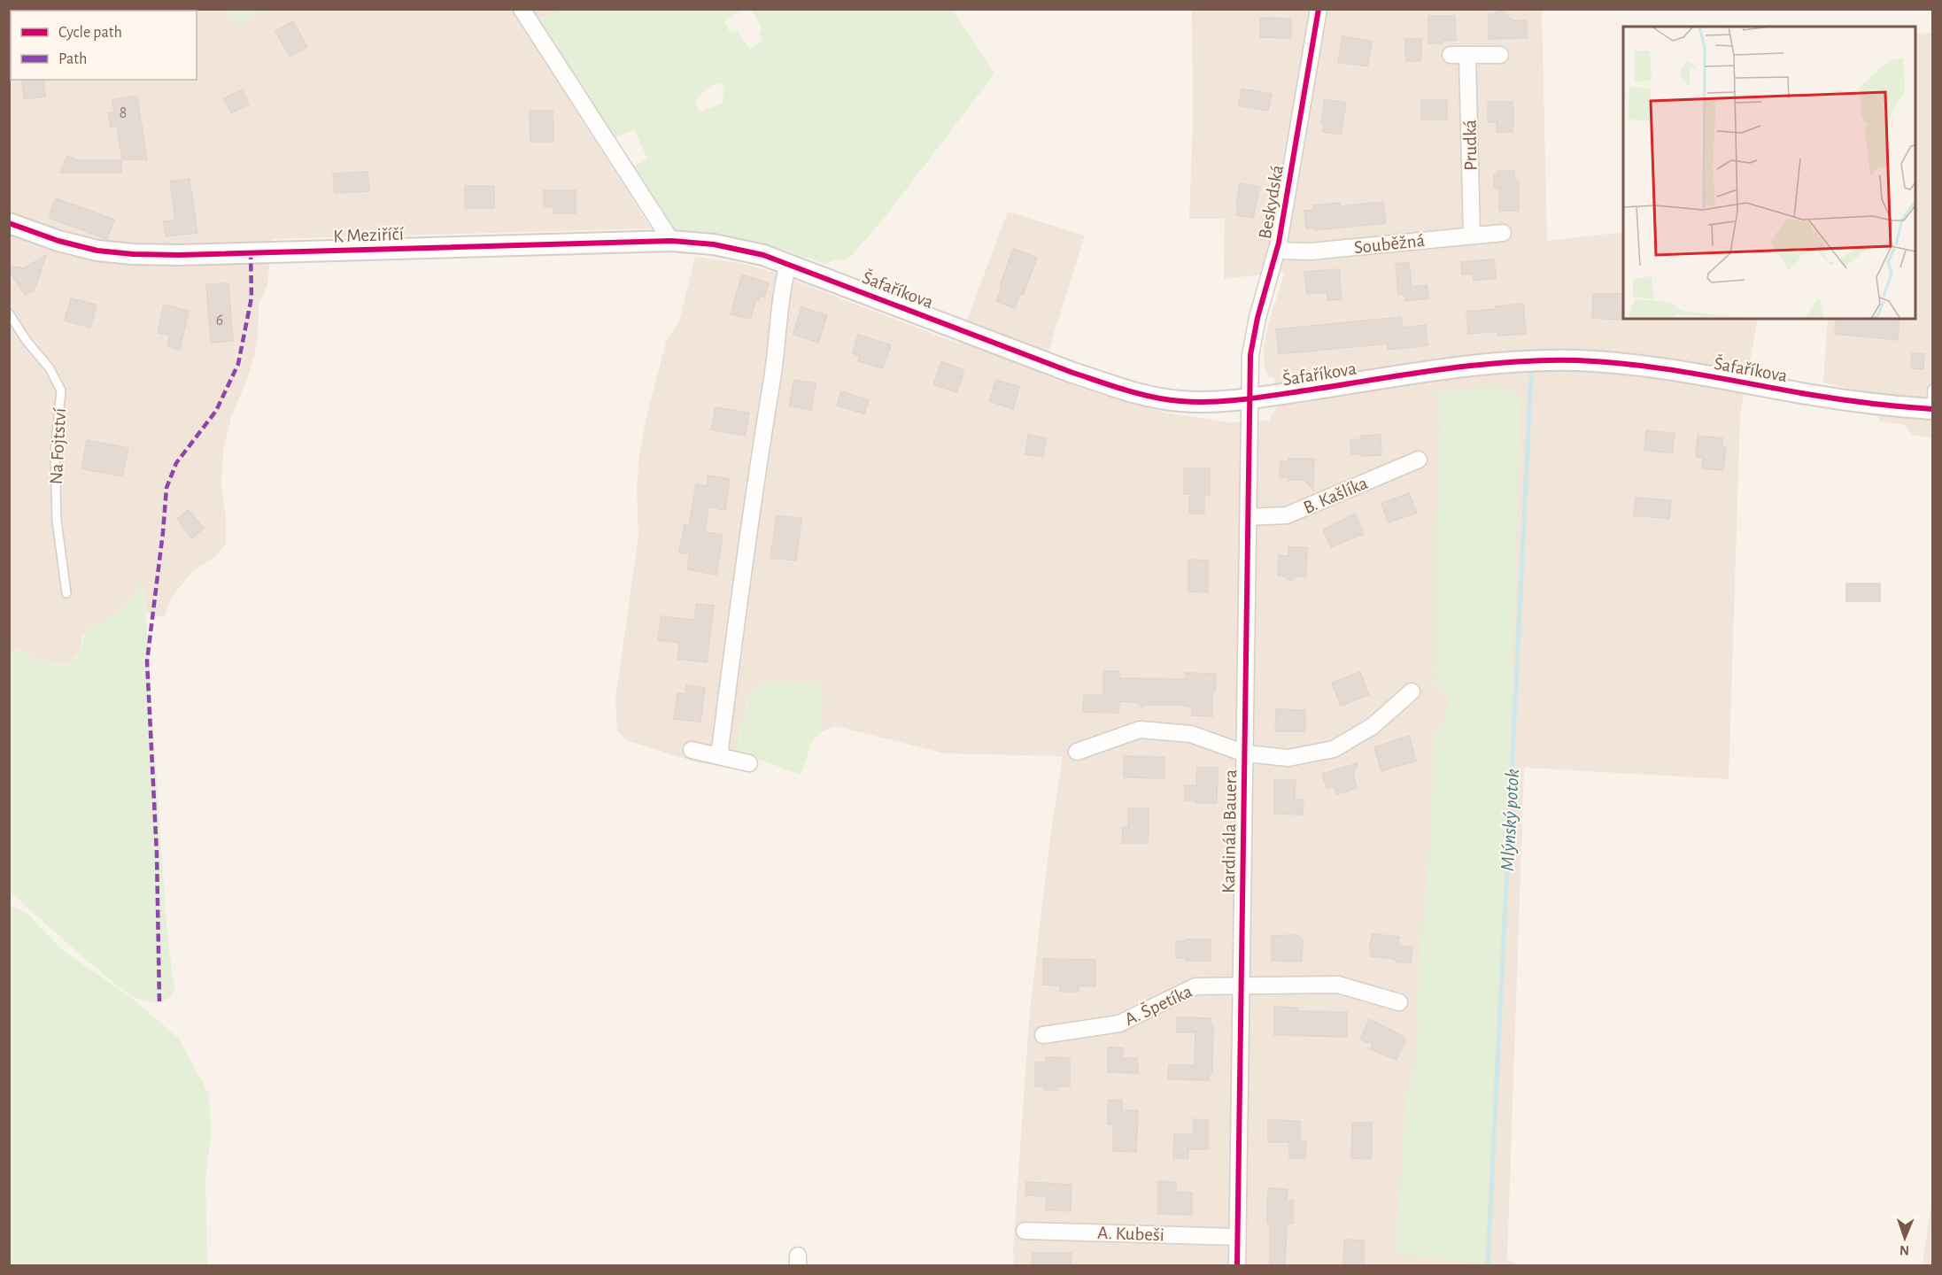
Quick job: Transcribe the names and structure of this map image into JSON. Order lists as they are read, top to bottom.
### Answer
{
  "streets": {
    "street": [
      "Prudká",
      "Beskydská",
      "K Meziříčí",
      "Souběžná",
      "Šafaříkova",
      "B. Kašlíka",
      "Kardinála Bauera",
      "A. Špetíka",
      "A. Kubeši"
    ],
    "lane": ["Na Fojtství"]
  },
  "crossings": [
    ["Prudká", "Souběžná"],
    ["Beskydská", "Souběžná"],
    ["Beskydská", "Šafaříkova"],
    ["Beskydská", "Kardinála Bauera"],
    ["K Meziříčí", "Šafaříkova"],
    ["Šafaříkova", "Kardinála Bauera"],
    ["B. Kašlíka", "Kardinála Bauera"],
    ["Kardinála Bauera", "A. Špetíka"],
    ["Kardinála Bauera", "A. Kubeši"]
  ],
  "water": ["Mlýnský potok"],
  "house_numbers": ["8", "6"],
  "legend": ["Cycle path", "Path"],
  "north": "bottom"
}
